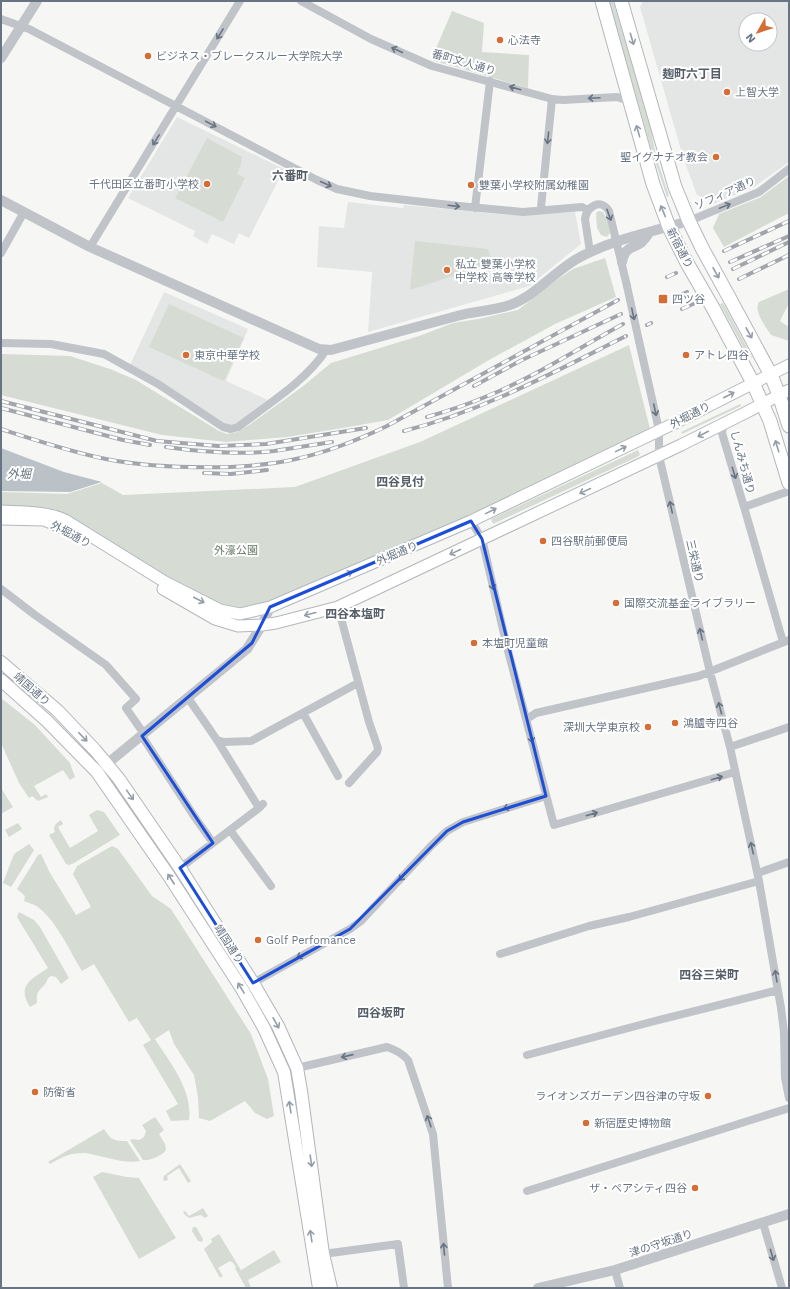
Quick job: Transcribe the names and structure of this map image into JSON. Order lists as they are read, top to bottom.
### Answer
{
  "streets": {
    "highway": ["新宿通り"],
    "main road": ["外堀通り", "靖国通り"],
    "street": [
      "番町文人通り",
      "ソフィア通り",
      "しんみち通り",
      "三栄通り",
      "津の守坂通り"
    ]
  },
  "crossings": [
    ["番町文人通り", "新宿通り"],
    ["ソフィア通り", "新宿通り"],
    ["新宿通り", "外堀通り"],
    ["外堀通り", "しんみち通り"],
    ["外堀通り", "三栄通り"]
  ],
  "one_way": ["番町文人通り", "ソフィア通り", "しんみち通り"],
  "districts": [
    "麹町六丁目",
    "六番町",
    "四谷見付",
    "四谷本塩町",
    "四谷三栄町",
    "四谷坂町"
  ],
  "water": ["外堀"],
  "parks": ["外濠公園"],
  "places": {
    "other": [
      "心法寺",
      "ビジネス・ブレークスルー大学院大学",
      "上智大学",
      "聖イグナチオ教会",
      "千代田区立番町小学校",
      "雙葉小学校附属幼稚園",
      "私立 雙葉小学校 中学校 高等学校",
      "東京中華学校",
      "アトレ四谷",
      "四谷駅前郵便局",
      "国際交流基金ライブラリー",
      "本塩町児童館",
      "鴻臚寺四谷",
      "深圳大学東京校",
      "Golf Perfomance",
      "防衛省",
      "ライオンズガーデン四谷津の守坂",
      "新宿歴史博物館",
      "ザ・ペアシティ四谷"
    ],
    "transit": ["四ツ谷"]
  },
  "north": "bottom left"
}
